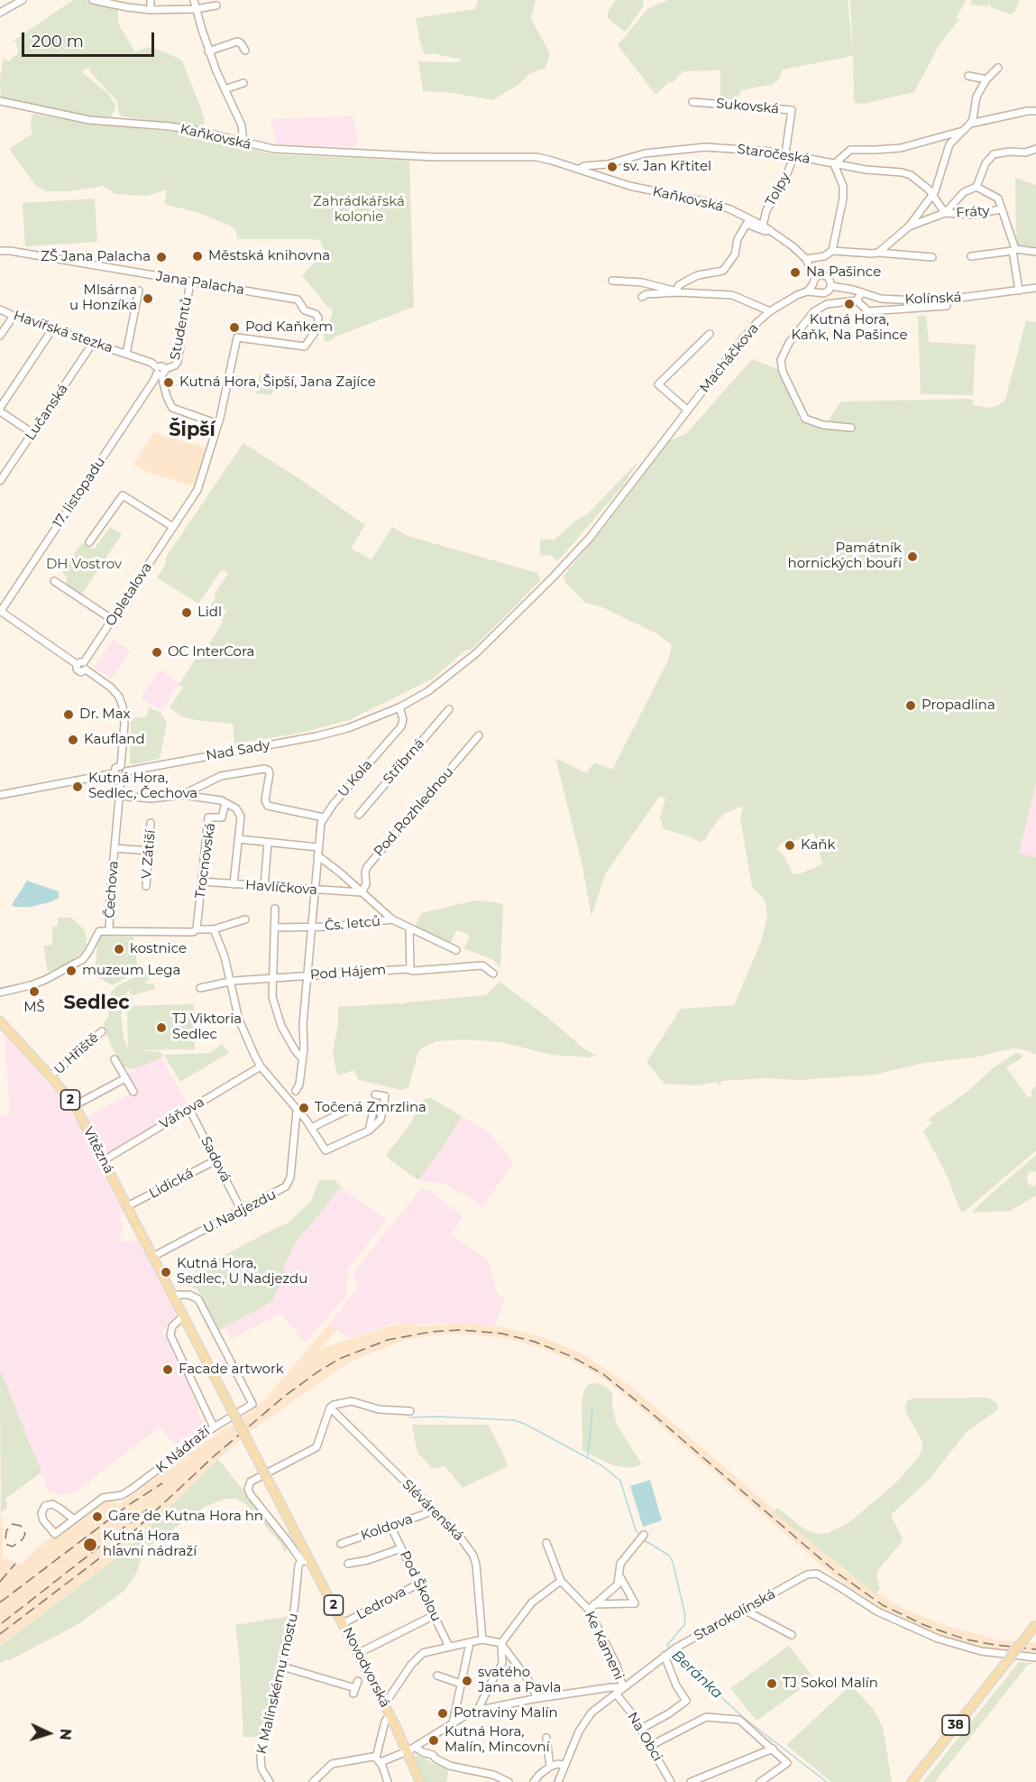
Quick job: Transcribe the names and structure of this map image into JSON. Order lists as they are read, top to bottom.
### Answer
{
  "streets": {
    "main road": [
      "2",
      "Vítězná",
      "Novodvorská",
      "38"
    ],
    "street": [
      "Sukovská",
      "Kaňkovská",
      "Staročeská",
      "Tolpy",
      "Fráty",
      "Jana Palacha",
      "Kolínská",
      "Studentů",
      "Havířská stezka",
      "Macháčkova",
      "Lučanská",
      "17. listopadu",
      "Opletalova",
      "Nad Sady",
      "Stříbrná",
      "U Kola",
      "Pod Rozhlednou",
      "V Zátiší",
      "Trocnovská",
      "Havlíčkova",
      "Čechova",
      "Čs. letců",
      "Pod Hájem",
      "U Hřiště",
      "Váňova",
      "Sadová",
      "Lidická",
      "U Nadjezdu",
      "K Nádraží",
      "Slévárenská",
      "Koldova",
      "Pod Školou",
      "Ledrova",
      "Starokolínská",
      "Ke Kameni",
      "K Malínskému mostu",
      "Na Obci"
    ]
  },
  "crossings": [
    ["Sukovská", "Staročeská"],
    ["Kaňkovská", "Staročeská"],
    ["Kaňkovská", "Tolpy"],
    ["Kaňkovská", "Kolínská"],
    ["Staročeská", "Tolpy"],
    ["Staročeská", "Fráty"],
    ["Fráty", "Kolínská"],
    ["Jana Palacha", "Studentů"],
    ["Jana Palacha", "Opletalova"],
    ["Studentů", "Havířská stezka"],
    ["Studentů", "17. listopadu"],
    ["Havířská stezka", "Lučanská"],
    ["Havířská stezka", "17. listopadu"],
    ["Macháčkova", "Nad Sady"],
    ["Macháčkova", "U Kola"],
    ["Nad Sady", "U Kola"],
    ["Nad Sady", "Čechova"],
    ["Pod Rozhlednou", "Havlíčkova"],
    ["V Zátiší", "Čechova"],
    ["Trocnovská", "Havlíčkova"],
    ["U Hřiště", "Vítězná"],
    ["Váňova", "Vítězná"],
    ["Váňova", "Sadová"],
    ["Vítězná", "Lidická"],
    ["Vítězná", "U Nadjezdu"],
    ["Vítězná", "K Nádraží"],
    ["Vítězná", "Novodvorská"],
    ["Sadová", "Lidická"],
    ["Sadová", "U Nadjezdu"],
    ["Slévárenská", "Koldova"],
    ["Koldova", "Pod Školou"],
    ["Pod Školou", "Ledrova"],
    ["Ledrova", "Novodvorská"],
    ["Starokolínská", "Ke Kameni"],
    ["Starokolínská", "Na Obci"],
    ["Novodvorská", "K Malínskému mostu"]
  ],
  "districts": ["Šipší", "Sedlec"],
  "water": ["Beránka"],
  "parks": ["Zahrádkářská kolonie", "DH Vostrov"],
  "places": [
    "sv. Jan Křtitel",
    "Městská knihovna",
    "ZŠ Jana Palacha",
    "Na Pašince",
    "Mlsárna u Honzíka",
    "Kutná Hora, Kaňk, Na Pašince",
    "Pod Kaňkem",
    "Kutná Hora, Šipší, Jana Zajíce",
    "Památník hornických bouří",
    "Lidl",
    "OC InterCora",
    "Propadlina",
    "Dr. Max",
    "Kaufland",
    "Kutná Hora, Sedlec, Čechova",
    "Kaňk",
    "kostnice",
    "muzeum Lega",
    "MŠ",
    "TJ Viktoria Sedlec",
    "Točená Zmrzlina",
    "Kutná Hora, Sedlec, U Nadjezdu",
    "Facade artwork",
    "Gare de Kutna Hora hn",
    "Kutná Hora hlavní nádraží",
    "svatého Jana a Pavla",
    "TJ Sokol Malín",
    "Potraviny Malín",
    "Kutná Hora, Malín, Mincovní"
  ],
  "scale_bar": "200 m",
  "north": "right"
}
